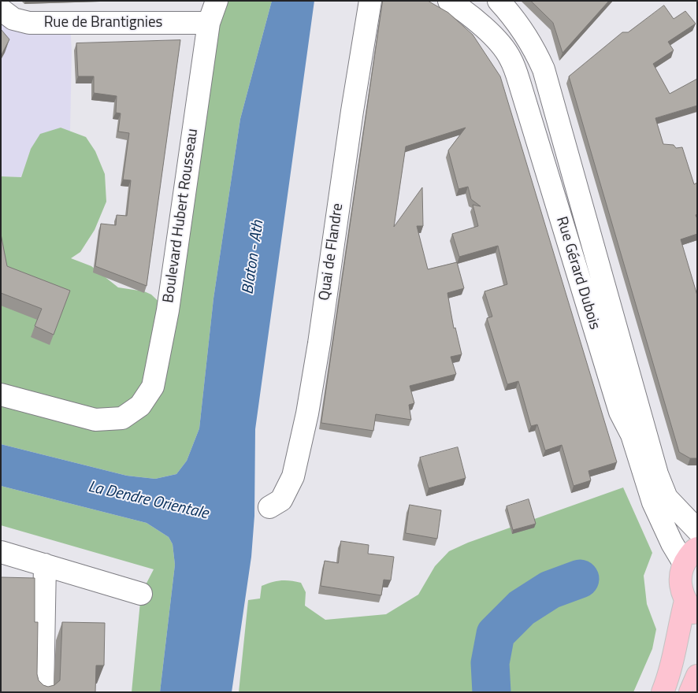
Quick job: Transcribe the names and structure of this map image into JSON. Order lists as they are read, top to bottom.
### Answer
{
  "streets": {
    "street": [
      "Rue de Brantignies",
      "Boulevard Hubert Rousseau",
      "Quai de Flandre",
      "Rue Gérard Dubois"
    ]
  },
  "crossings": [
    ["Rue de Brantignies", "Boulevard Hubert Rousseau"]
  ],
  "water": ["Blaton - Ath", "La Dendre Orientale"]
}
